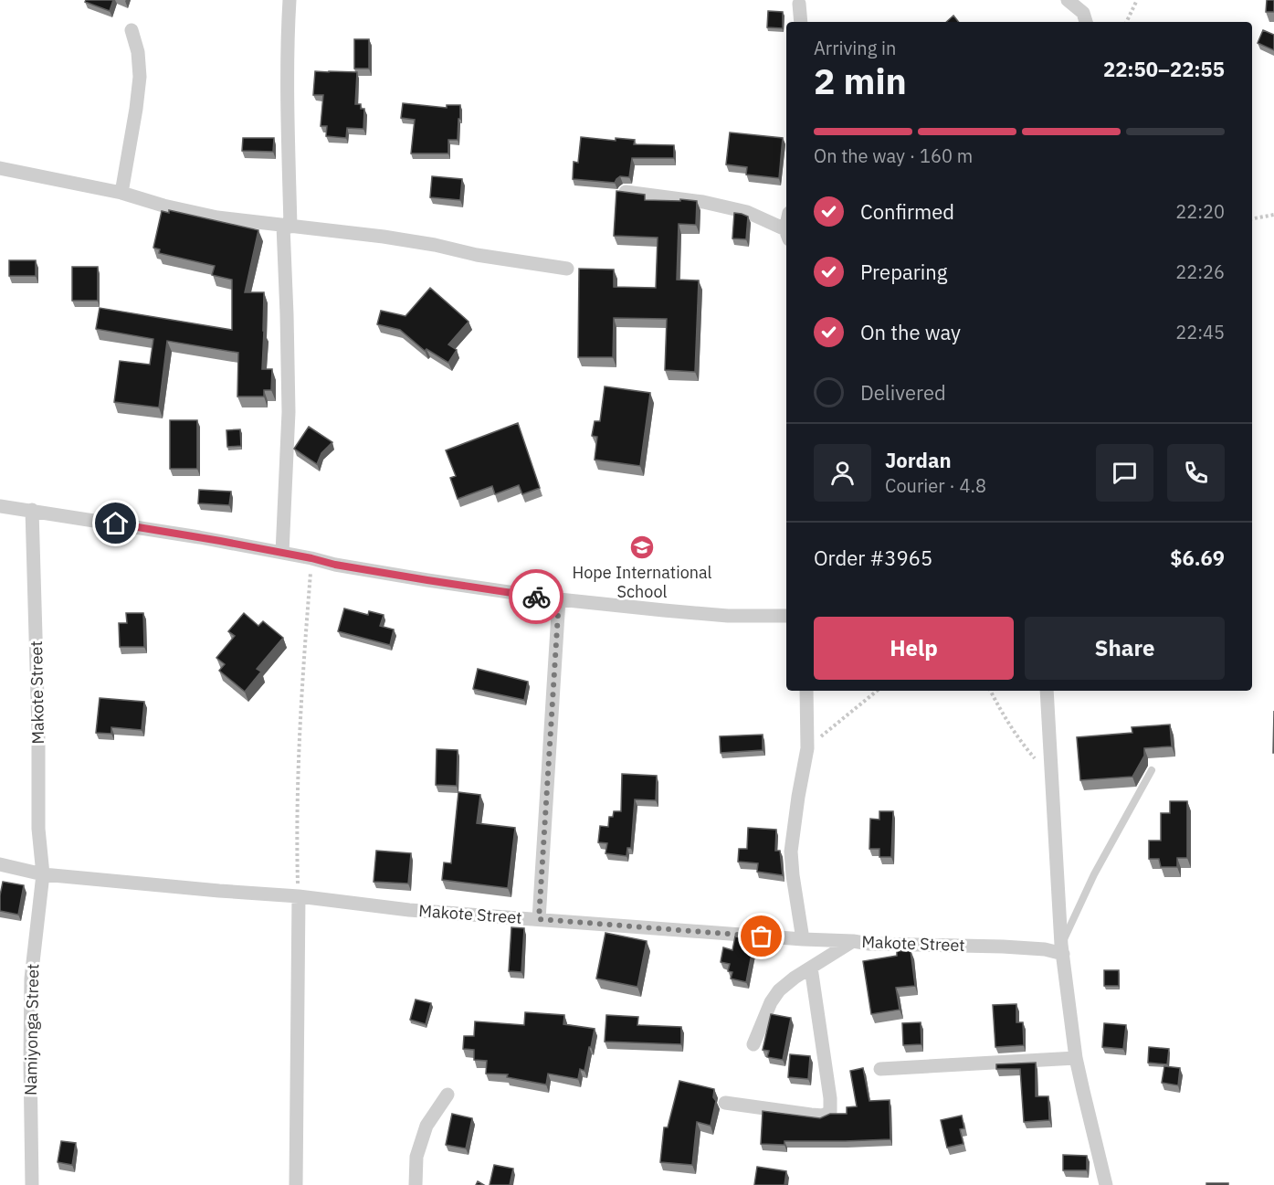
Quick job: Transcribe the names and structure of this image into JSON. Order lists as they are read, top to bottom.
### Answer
{
  "streets": {
    "street": ["Makote Street", "Namiyonga Street"]
  },
  "crossings": [
    ["Makote Street", "Namiyonga Street"]
  ],
  "places": {
    "school or university": ["Hope International School"]
  },
  "page": {
    "heading": ["2 min", "Arriving in", "22:50–22:55"],
    "panel": [
      "Jordan",
      "Courier · 4.8",
      "Order #3965",
      "$6.69"
    ],
    "bar": "On the way · 160 m",
    "list": [
      ["Confirmed", "22:20"],
      ["Preparing", "22:26"],
      ["On the way", "22:45"],
      "Delivered"
    ],
    "buttons": ["Help", "Share"]
  }
}
